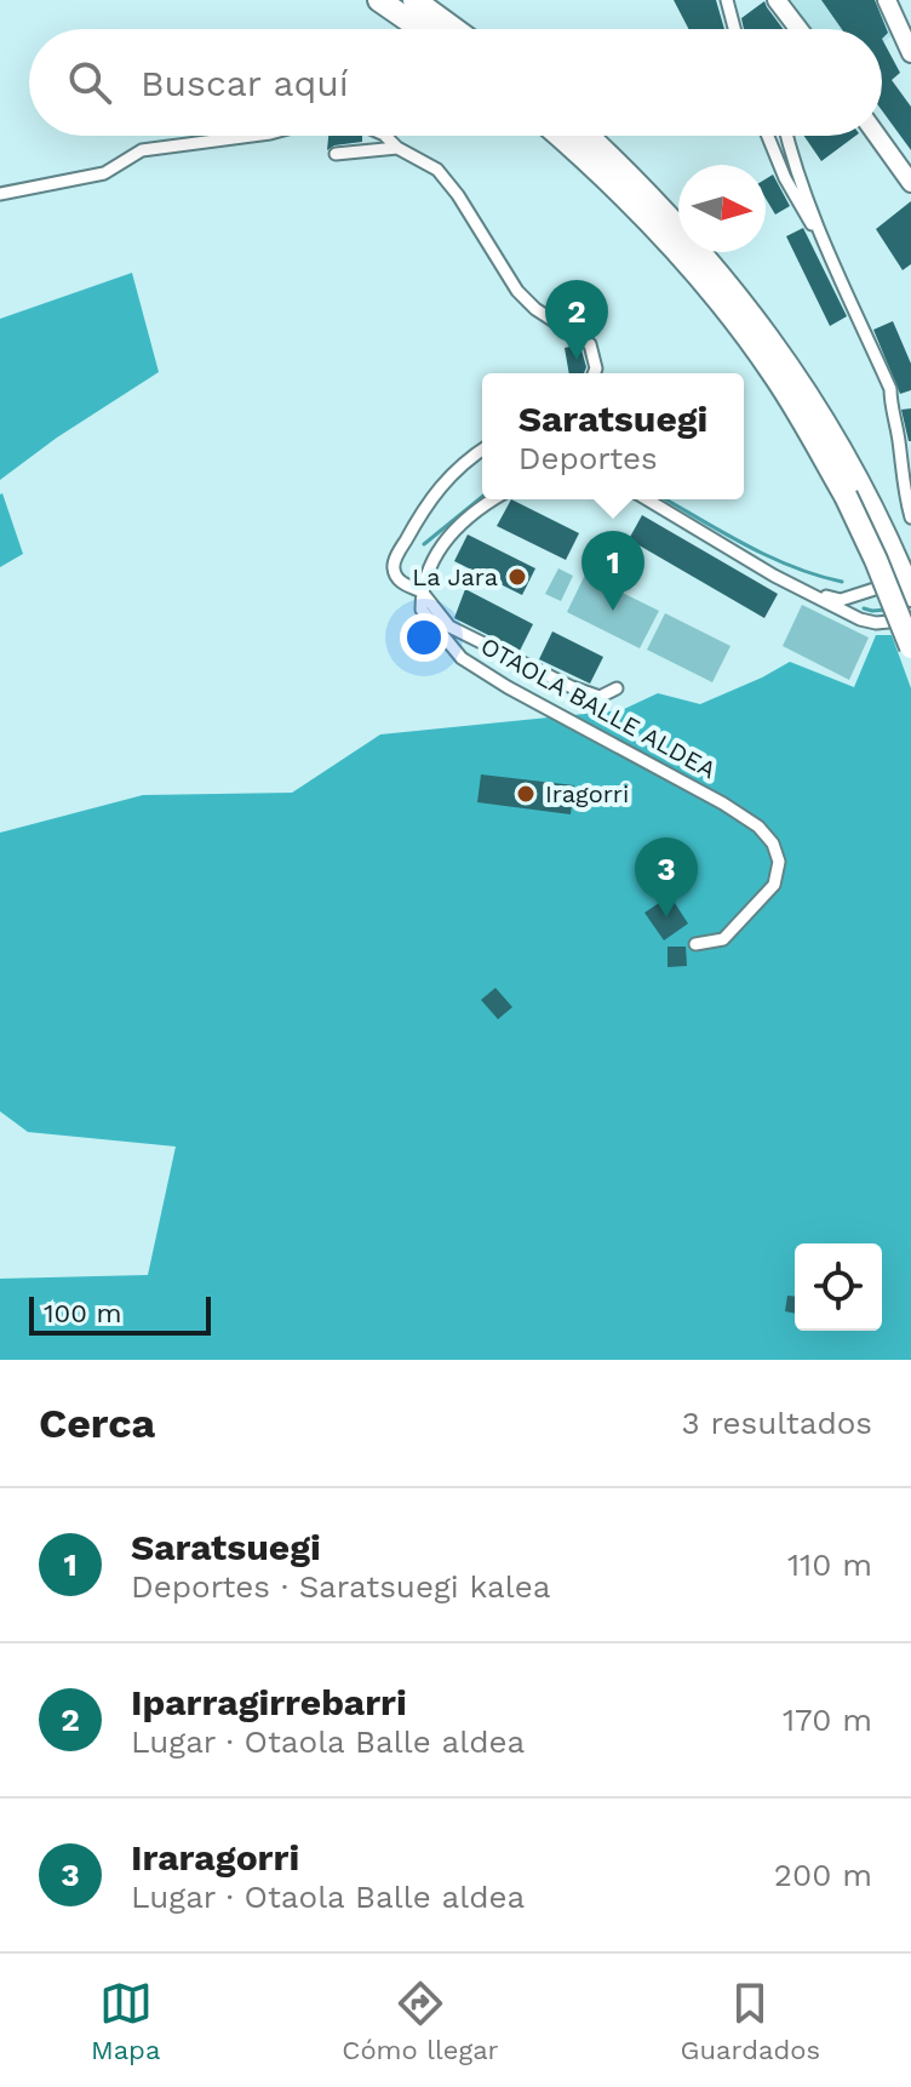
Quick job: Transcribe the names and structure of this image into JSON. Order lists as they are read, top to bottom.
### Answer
{
  "streets": {
    "street": ["OTAOLA BALLE ALDEA"]
  },
  "places": ["La Jara", "Iragorri"],
  "scale_bar": "100 m",
  "north": "right",
  "page": {
    "search": "Buscar aquí",
    "pins": ["2", "1", "3"],
    "popup": ["Saratsuegi", "Deportes"],
    "scale": "100 m",
    "heading": ["Cerca", "3 resultados"],
    "list": [
      {
        "mark": "1",
        "name": "Saratsuegi",
        "note": "Deportes · Saratsuegi kalea",
        "value": "110 m"
      },
      {
        "mark": "2",
        "name": "Iparragirrebarri",
        "note": "Lugar · Otaola Balle aldea",
        "value": "170 m"
      },
      {
        "mark": "3",
        "name": "Iraragorri",
        "note": "Lugar · Otaola Balle aldea",
        "value": "200 m"
      }
    ],
    "nav": ["Mapa", "Cómo llegar", "Guardados"]
  }
}
